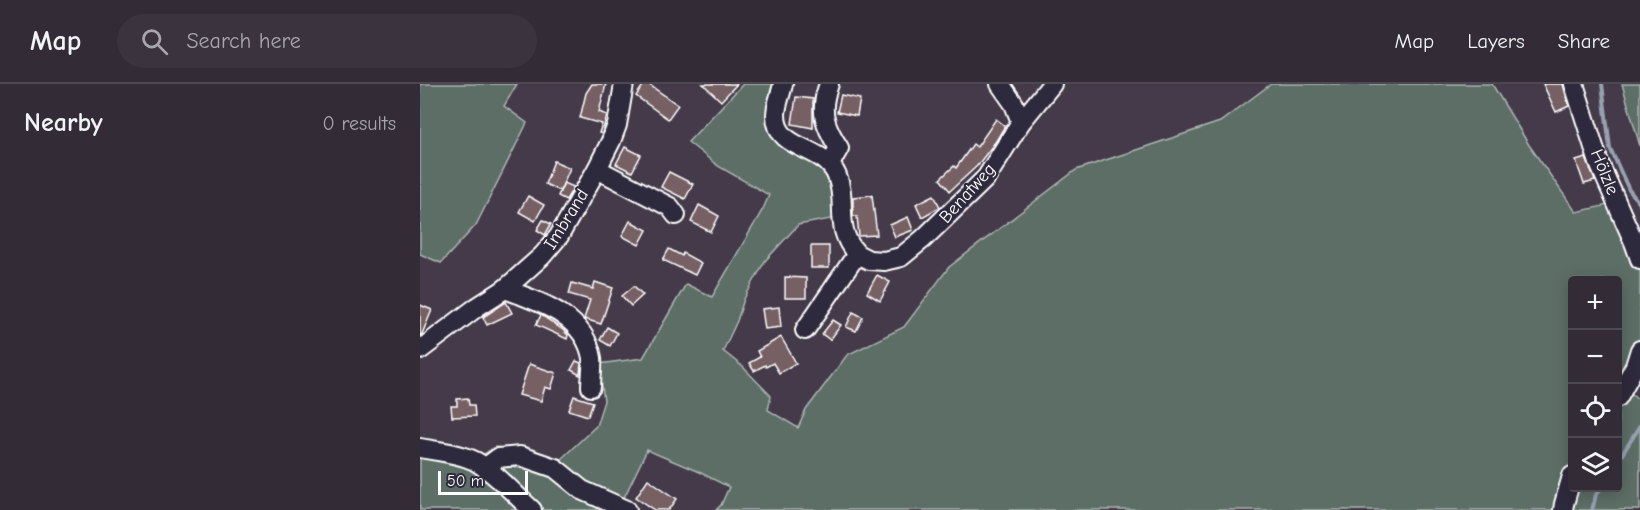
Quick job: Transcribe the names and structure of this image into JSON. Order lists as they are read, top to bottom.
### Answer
{
  "streets": {
    "street": ["Hölzle", "Benatweg", "Imbrand"]
  },
  "scale_bar": "50 m",
  "page": {
    "header": "Map",
    "search": "Search here",
    "nav": ["Map", "Layers", "Share"],
    "heading": ["Nearby", "0 results"],
    "map_buttons": ["+", "−"],
    "scale": "50 m"
  }
}
